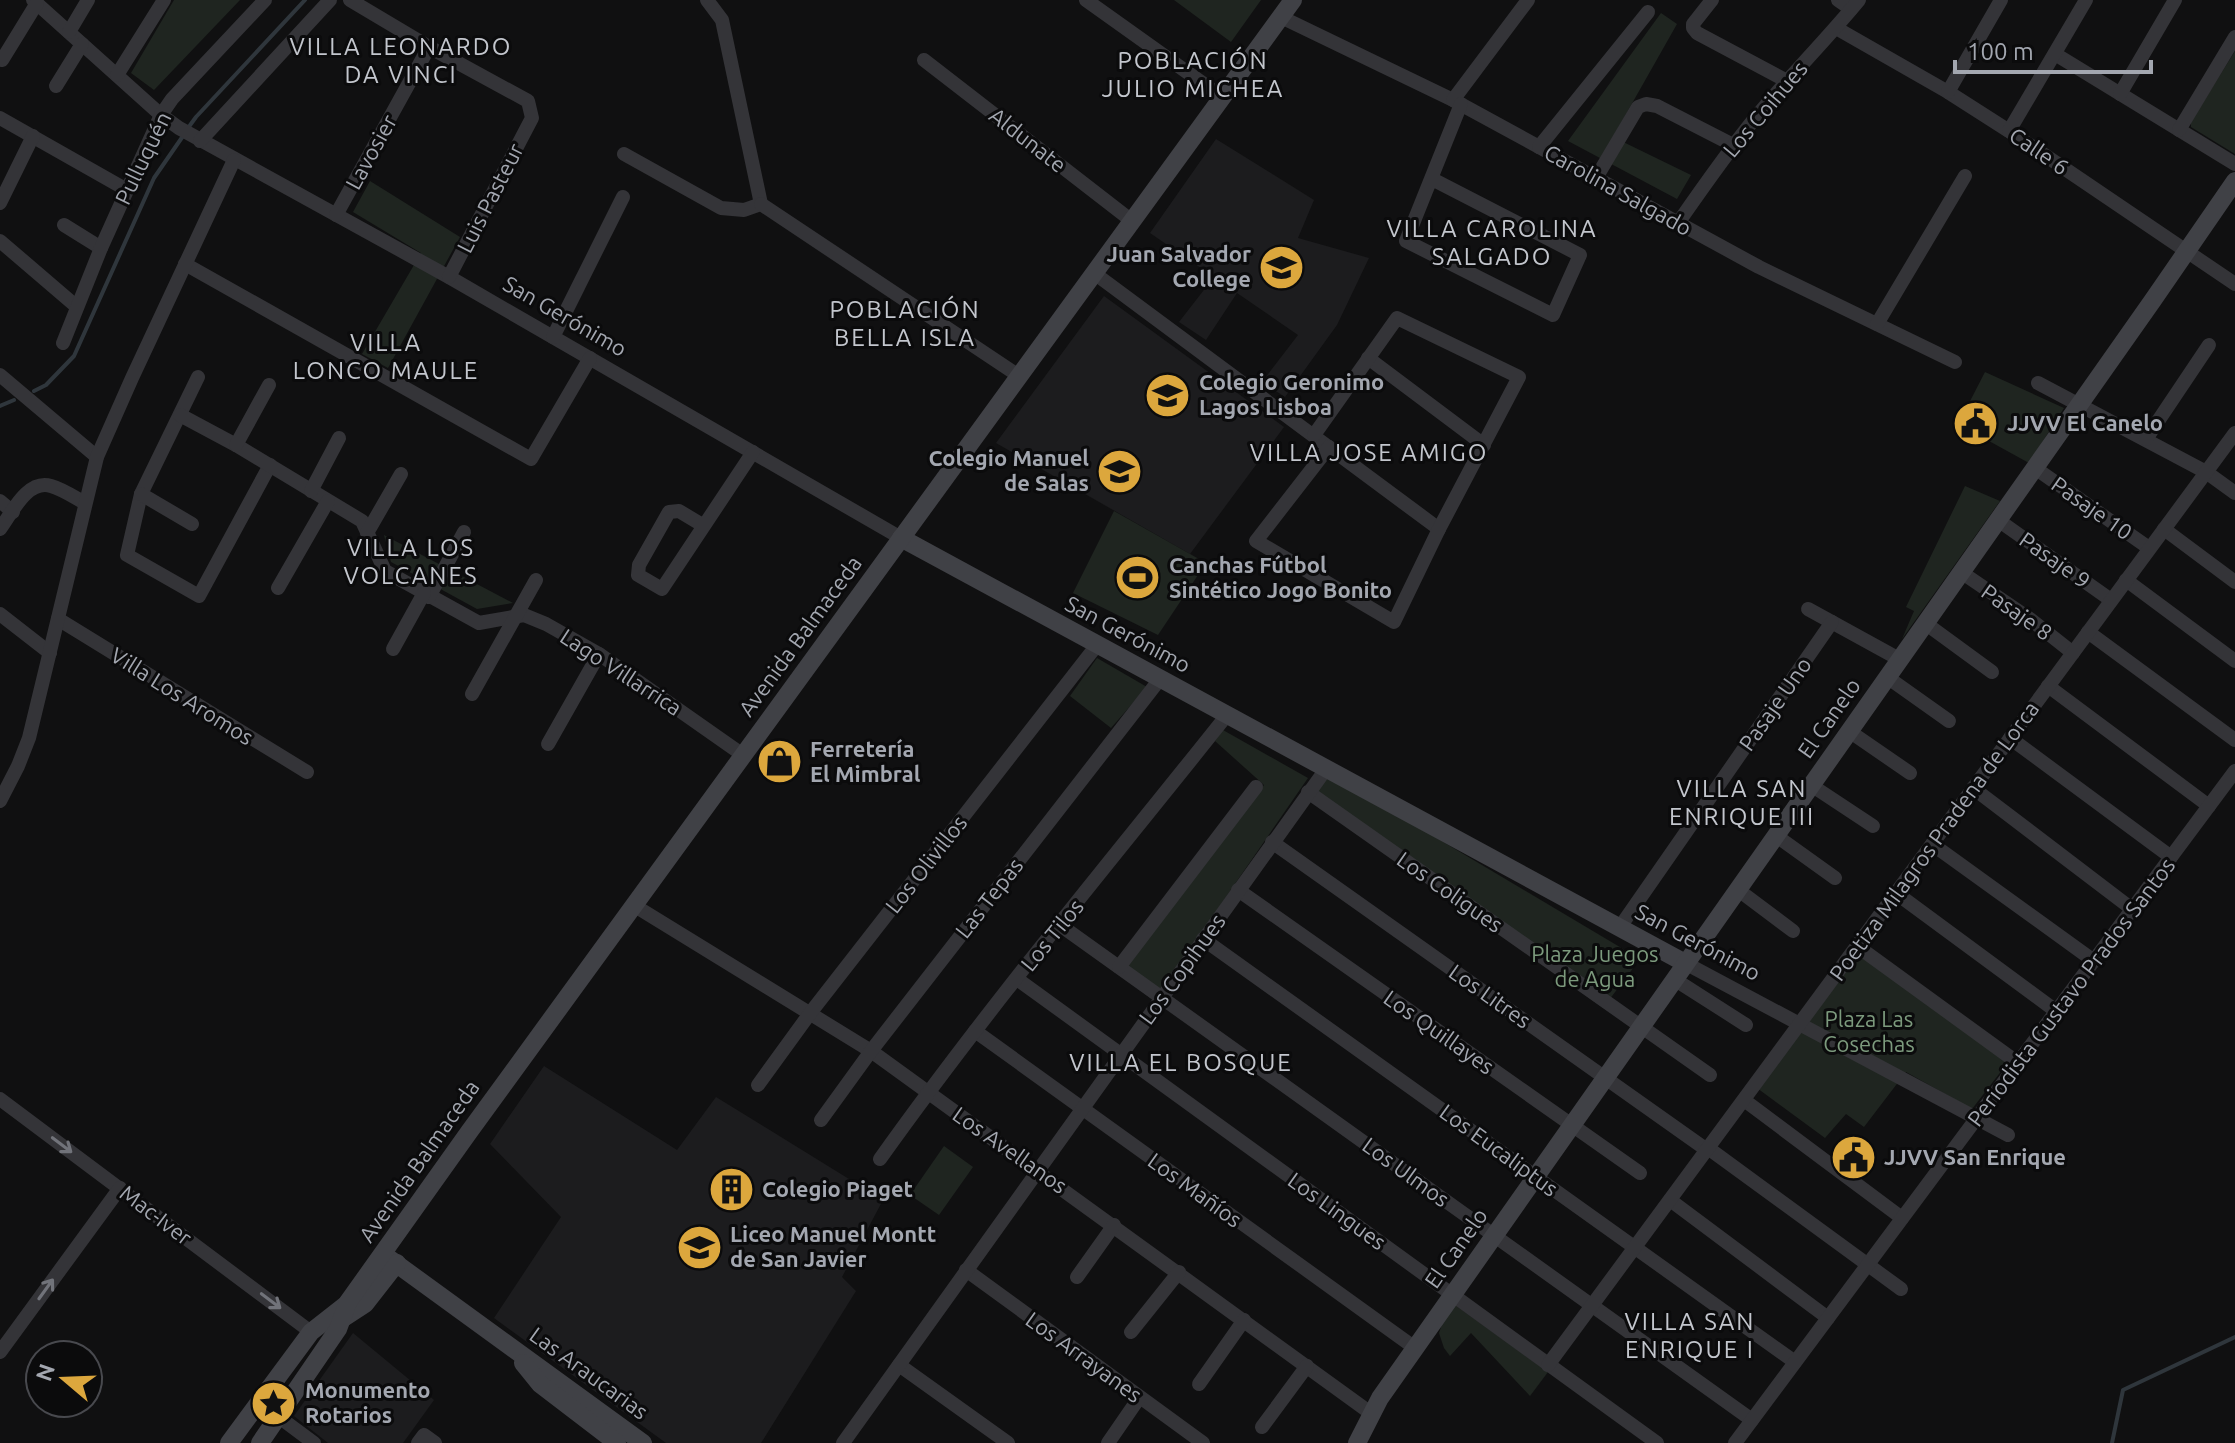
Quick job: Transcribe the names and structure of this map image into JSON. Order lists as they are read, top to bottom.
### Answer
{
  "streets": {
    "street": [
      "Los Coihues",
      "Aldunate",
      "Calle 6",
      "Lavosier",
      "Pulluquén",
      "Carolina Salgado",
      "Luis Pasteur",
      "San Gerónimo",
      "Pasaje 10",
      "Pasaje 9",
      "Pasaje 8",
      "Avenida Balmaceda",
      "Lago Villarrica",
      "Villa Los Aromos",
      "Pasaje Uno",
      "El Canelo",
      "Poetiza Milagros Pradena de Lorca",
      "Los Olivillos",
      "Los Coligues",
      "Las Tepas",
      "Los Tilos",
      "Los Copihues",
      "Periodista Gustavo Prados Santos",
      "Los Litres",
      "Los Quillayes",
      "Los Avellanos",
      "Los Eucaliptus",
      "Los Ulmos",
      "Los Mañíos",
      "Los Lingues",
      "Mac-Iver",
      "Los Arrayanes",
      "Las Araucarias"
    ]
  },
  "crossings": [
    ["Los Coihues", "Calle 6"],
    ["Los Coihues", "Carolina Salgado"],
    ["Aldunate", "Avenida Balmaceda"],
    ["Calle 6", "El Canelo"],
    ["Lavosier", "Luis Pasteur"],
    ["Lavosier", "San Gerónimo"],
    ["Pulluquén", "San Gerónimo"],
    ["Carolina Salgado", "Avenida Balmaceda"],
    ["Luis Pasteur", "San Gerónimo"],
    ["San Gerónimo", "Avenida Balmaceda"],
    ["San Gerónimo", "Pasaje Uno"],
    ["San Gerónimo", "El Canelo"],
    ["San Gerónimo", "Poetiza Milagros Pradena de Lorca"],
    ["San Gerónimo", "Los Olivillos"],
    ["San Gerónimo", "Las Tepas"],
    ["San Gerónimo", "Los Tilos"],
    ["San Gerónimo", "Los Copihues"],
    ["San Gerónimo", "Periodista Gustavo Prados Santos"],
    ["Pasaje 10", "El Canelo"],
    ["Pasaje 10", "Poetiza Milagros Pradena de Lorca"],
    ["Pasaje 9", "El Canelo"],
    ["Pasaje 9", "Poetiza Milagros Pradena de Lorca"],
    ["Pasaje 8", "El Canelo"],
    ["Pasaje 8", "Poetiza Milagros Pradena de Lorca"],
    ["Avenida Balmaceda", "Lago Villarrica"],
    ["Avenida Balmaceda", "Los Avellanos"],
    ["Avenida Balmaceda", "Las Araucarias"],
    ["El Canelo", "Los Coligues"],
    ["El Canelo", "Los Litres"],
    ["El Canelo", "Los Quillayes"],
    ["El Canelo", "Los Avellanos"],
    ["El Canelo", "Los Eucaliptus"],
    ["El Canelo", "Los Ulmos"],
    ["El Canelo", "Los Mañíos"],
    ["El Canelo", "Los Lingues"],
    ["Poetiza Milagros Pradena de Lorca", "Los Litres"],
    ["Poetiza Milagros Pradena de Lorca", "Los Eucaliptus"],
    ["Poetiza Milagros Pradena de Lorca", "Los Ulmos"],
    ["Poetiza Milagros Pradena de Lorca", "Los Lingues"],
    ["Los Olivillos", "Los Avellanos"],
    ["Los Coligues", "Los Copihues"],
    ["Las Tepas", "Los Avellanos"],
    ["Los Tilos", "Los Avellanos"],
    ["Los Tilos", "Los Ulmos"],
    ["Los Tilos", "Los Mañíos"],
    ["Los Tilos", "Los Lingues"],
    ["Los Copihues", "Los Litres"],
    ["Los Copihues", "Los Quillayes"],
    ["Los Copihues", "Los Avellanos"],
    ["Los Copihues", "Los Eucaliptus"],
    ["Los Copihues", "Los Ulmos"],
    ["Los Copihues", "Los Mañíos"],
    ["Los Copihues", "Los Lingues"],
    ["Los Copihues", "Los Arrayanes"],
    ["Periodista Gustavo Prados Santos", "Los Litres"],
    ["Periodista Gustavo Prados Santos", "Los Eucaliptus"],
    ["Periodista Gustavo Prados Santos", "Los Ulmos"]
  ],
  "one_way": ["Mac-Iver"],
  "districts": [
    "VILLA LEONARDO DA VINCI",
    "POBLACIÓN JULIO MICHEA",
    "VILLA CAROLINA SALGADO",
    "POBLACIÓN BELLA ISLA",
    "VILLA LONCO MAULE",
    "VILLA JOSE AMIGO",
    "VILLA LOS VOLCANES",
    "VILLA SAN ENRIQUE III",
    "VILLA EL BOSQUE",
    "VILLA SAN ENRIQUE I"
  ],
  "parks": ["Plaza Juegos de Agua", "Plaza Las Cosechas"],
  "places": {
    "school or university": [
      "Juan Salvador College",
      "Colegio Geronimo Lagos Lisboa",
      "Colegio Manuel de Salas",
      "Liceo Manuel Montt de San Javier"
    ],
    "public building": ["JJVV El Canelo", "JJVV San Enrique"],
    "sports": ["Canchas Fútbol Sintético Jogo Bonito"],
    "shop": ["Ferretería El Mimbral"],
    "building": ["Colegio Piaget"],
    "place": ["Monumento Rotarios"]
  },
  "scale_bar": "100 m",
  "north": "left"
}
